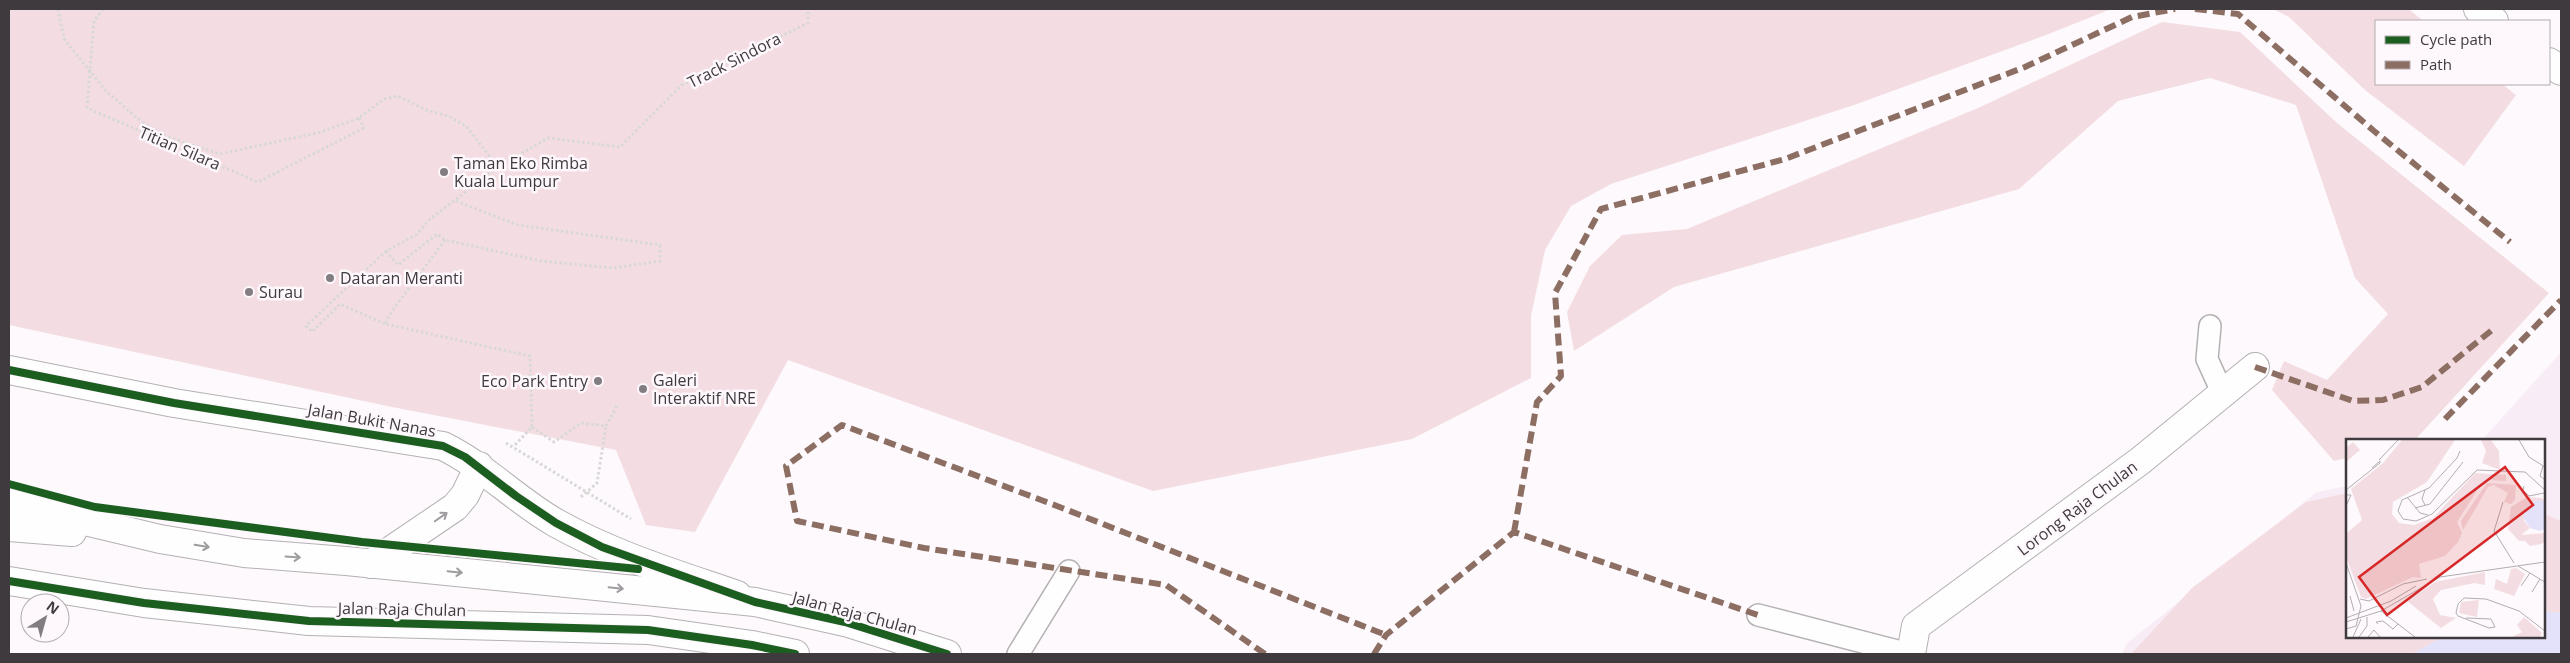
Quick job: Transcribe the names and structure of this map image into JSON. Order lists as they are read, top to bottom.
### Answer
{
  "streets": {
    "main road": ["Jalan Bukit Nanas", "Lorong Raja Chulan", "Jalan Raja Chulan"],
    "path": ["Track Sindora", "Titian Silara"]
  },
  "crossings": [
    ["Jalan Bukit Nanas", "Jalan Raja Chulan"]
  ],
  "places": [
    "Taman Eko Rimba Kuala Lumpur",
    "Dataran Meranti",
    "Surau",
    "Eco Park Entry",
    "Galeri Interaktif NRE"
  ],
  "legend": ["Cycle path", "Path"],
  "north": "top right"
}
